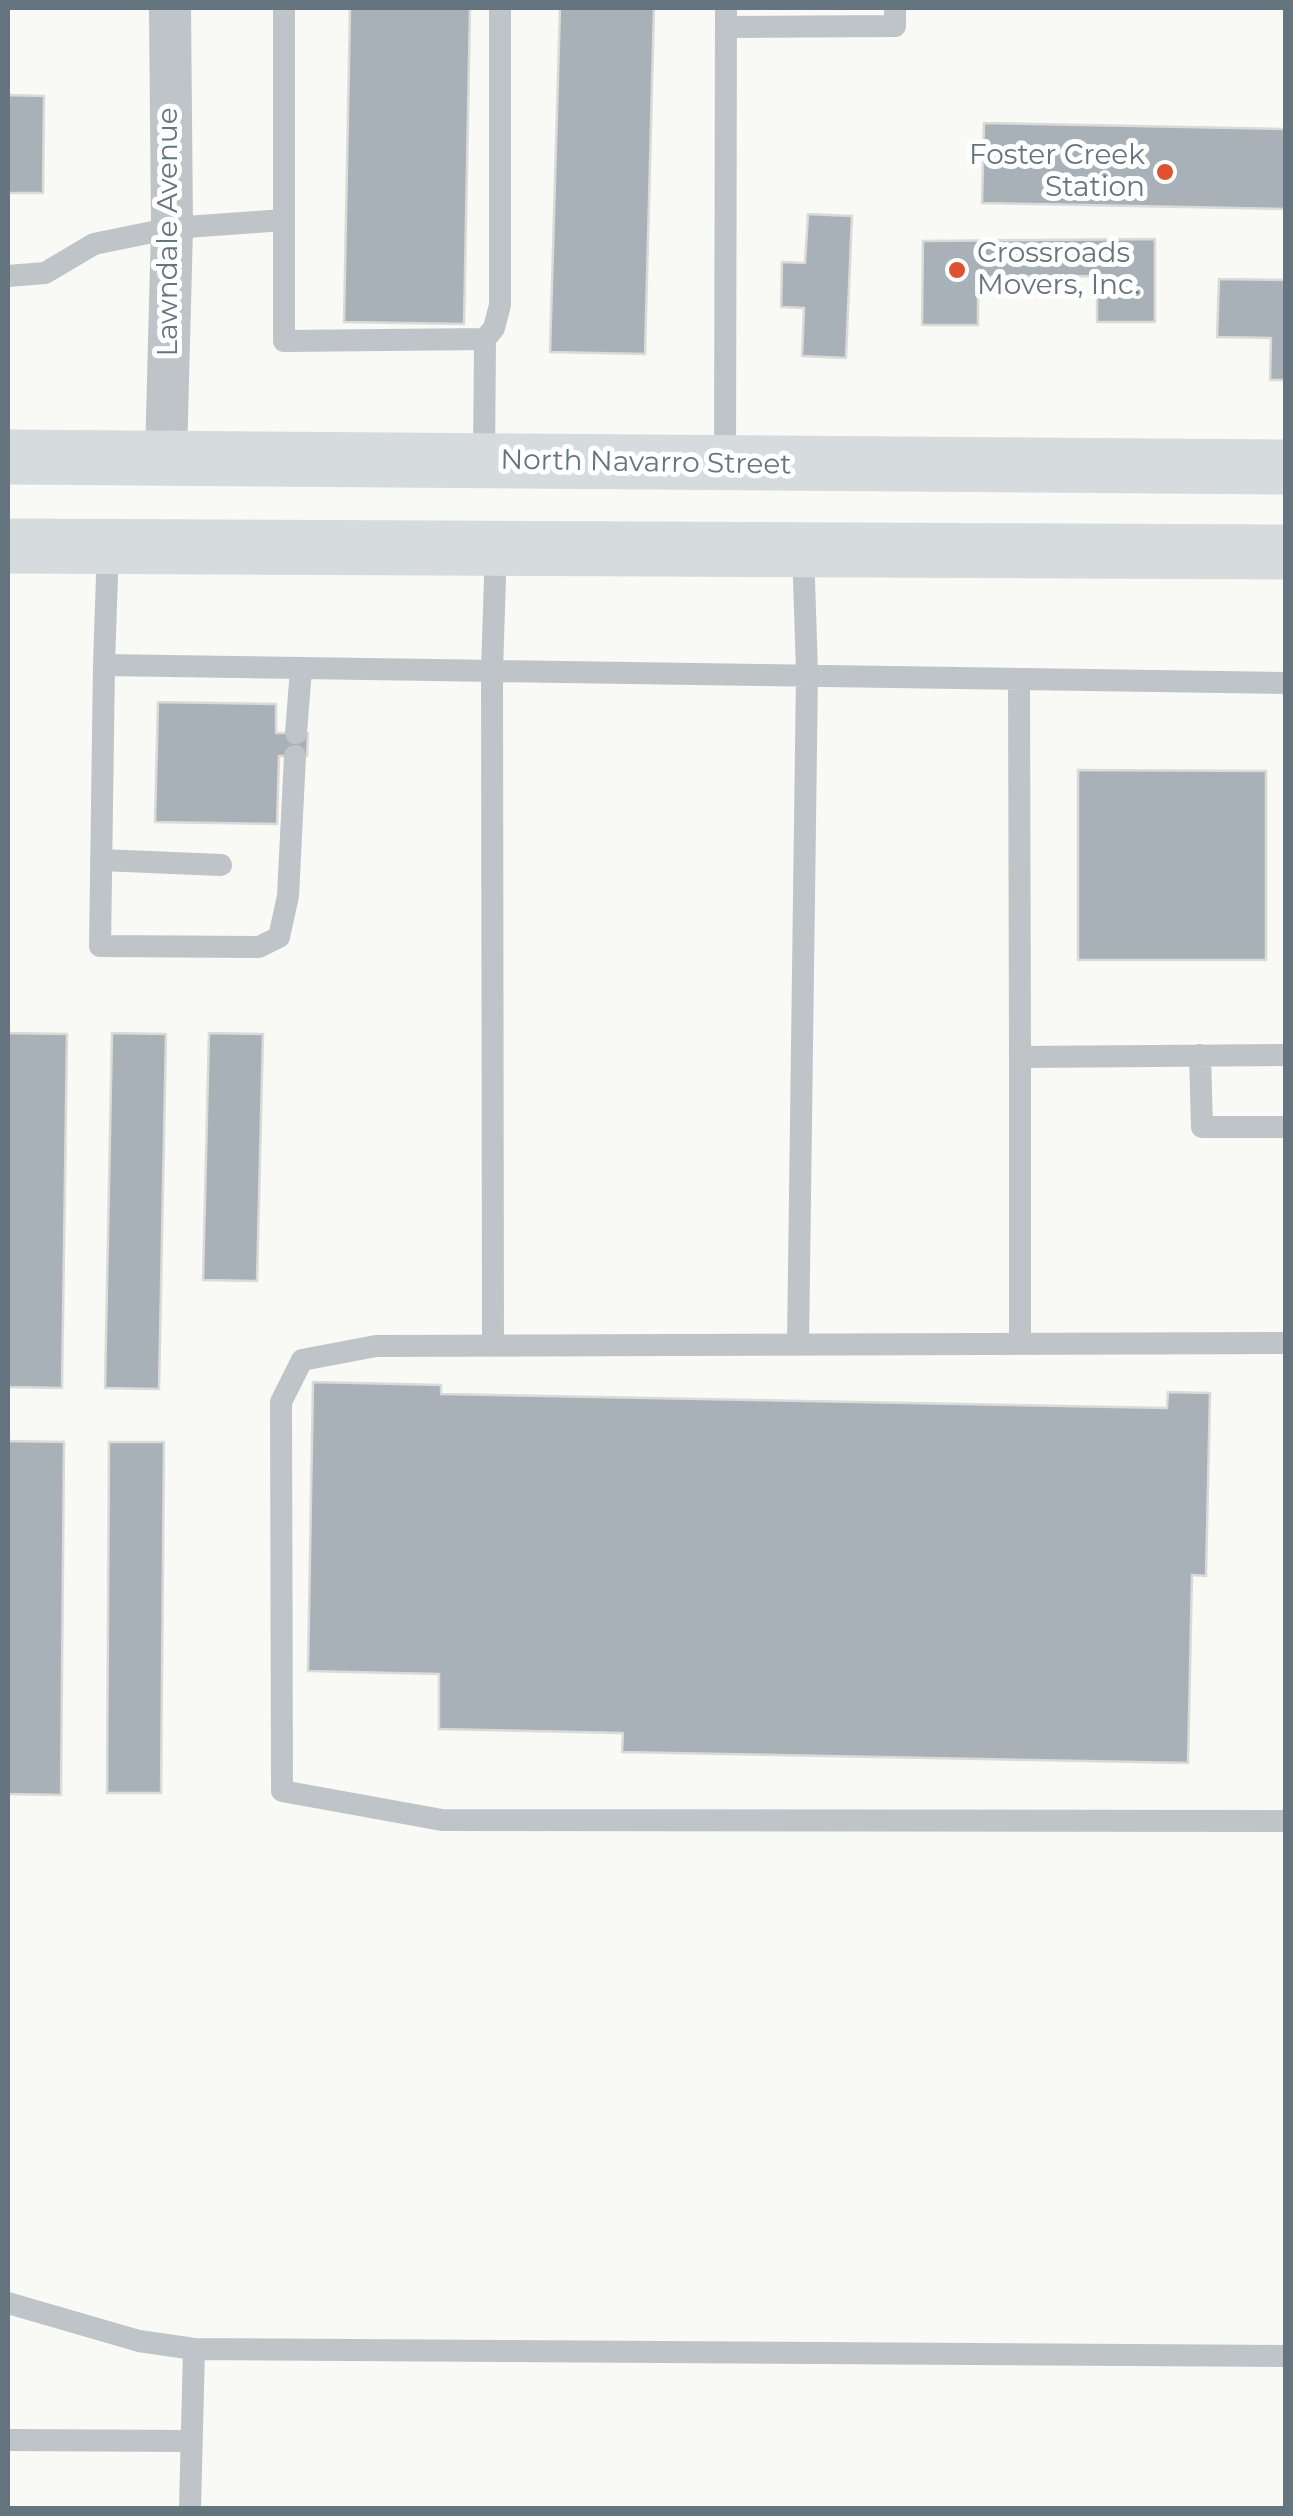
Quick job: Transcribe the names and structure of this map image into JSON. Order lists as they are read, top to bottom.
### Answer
{
  "streets": {
    "main road": ["North Navarro Street"],
    "street": ["Lawndale Avenue"]
  },
  "crossings": [
    ["Lawndale Avenue", "North Navarro Street"]
  ],
  "places": ["Foster Creek Station", "Crossroads Movers, Inc."]
}
